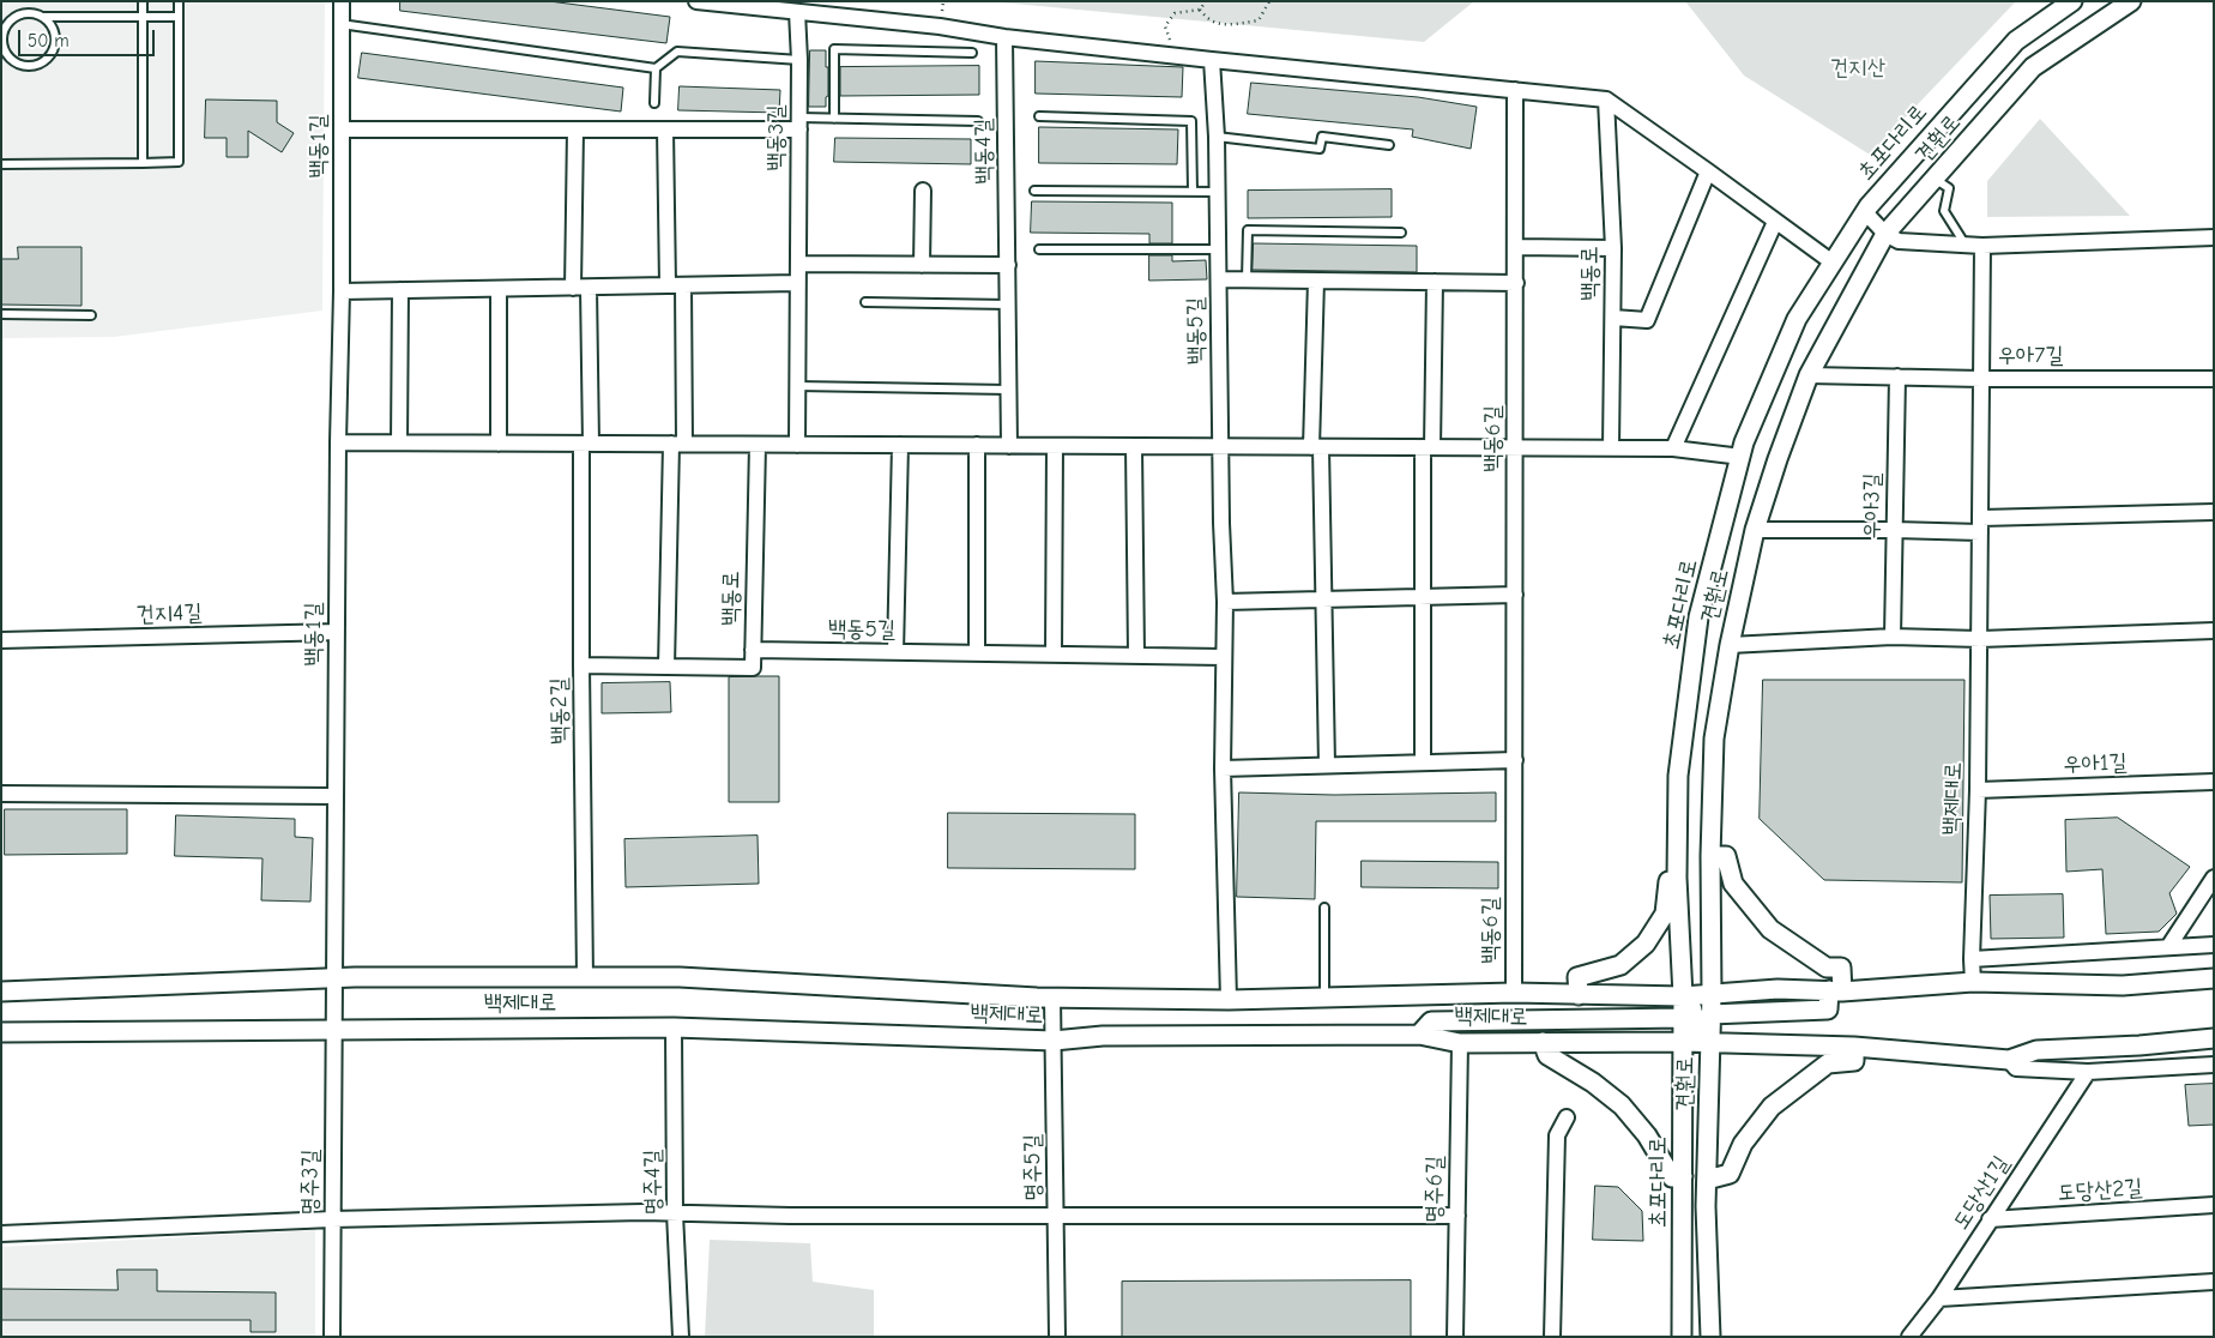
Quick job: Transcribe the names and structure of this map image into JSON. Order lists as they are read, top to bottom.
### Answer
{
  "streets": {
    "street": [
      "백동3길",
      "견훤로",
      "초포다리로",
      "백동1길",
      "백동4길",
      "백동로",
      "백동5길",
      "우아7길",
      "백동6길",
      "우아3길",
      "건지4길",
      "백동2길",
      "우아1길",
      "백제대로",
      "명주5길",
      "명주3길",
      "명주4길",
      "명주6길",
      "도당산2길",
      "도당산1길"
    ]
  },
  "crossings": [
    ["견훤로", "백제대로"],
    ["초포다리로", "백제대로"],
    ["백동1길", "건지4길"],
    ["백동1길", "백제대로"],
    ["백동1길", "명주3길"],
    ["백동로", "백동5길"],
    ["백동로", "백동2길"],
    ["백동5길", "백제대로"],
    ["백동6길", "백제대로"],
    ["백동2길", "백제대로"],
    ["우아1길", "백제대로"],
    ["백제대로", "명주5길"],
    ["백제대로", "명주3길"],
    ["백제대로", "명주4길"],
    ["백제대로", "명주6길"],
    ["백제대로", "도당산1길"],
    ["도당산2길", "도당산1길"]
  ],
  "parks": ["건지산"],
  "scale_bar": "50 m"
}
